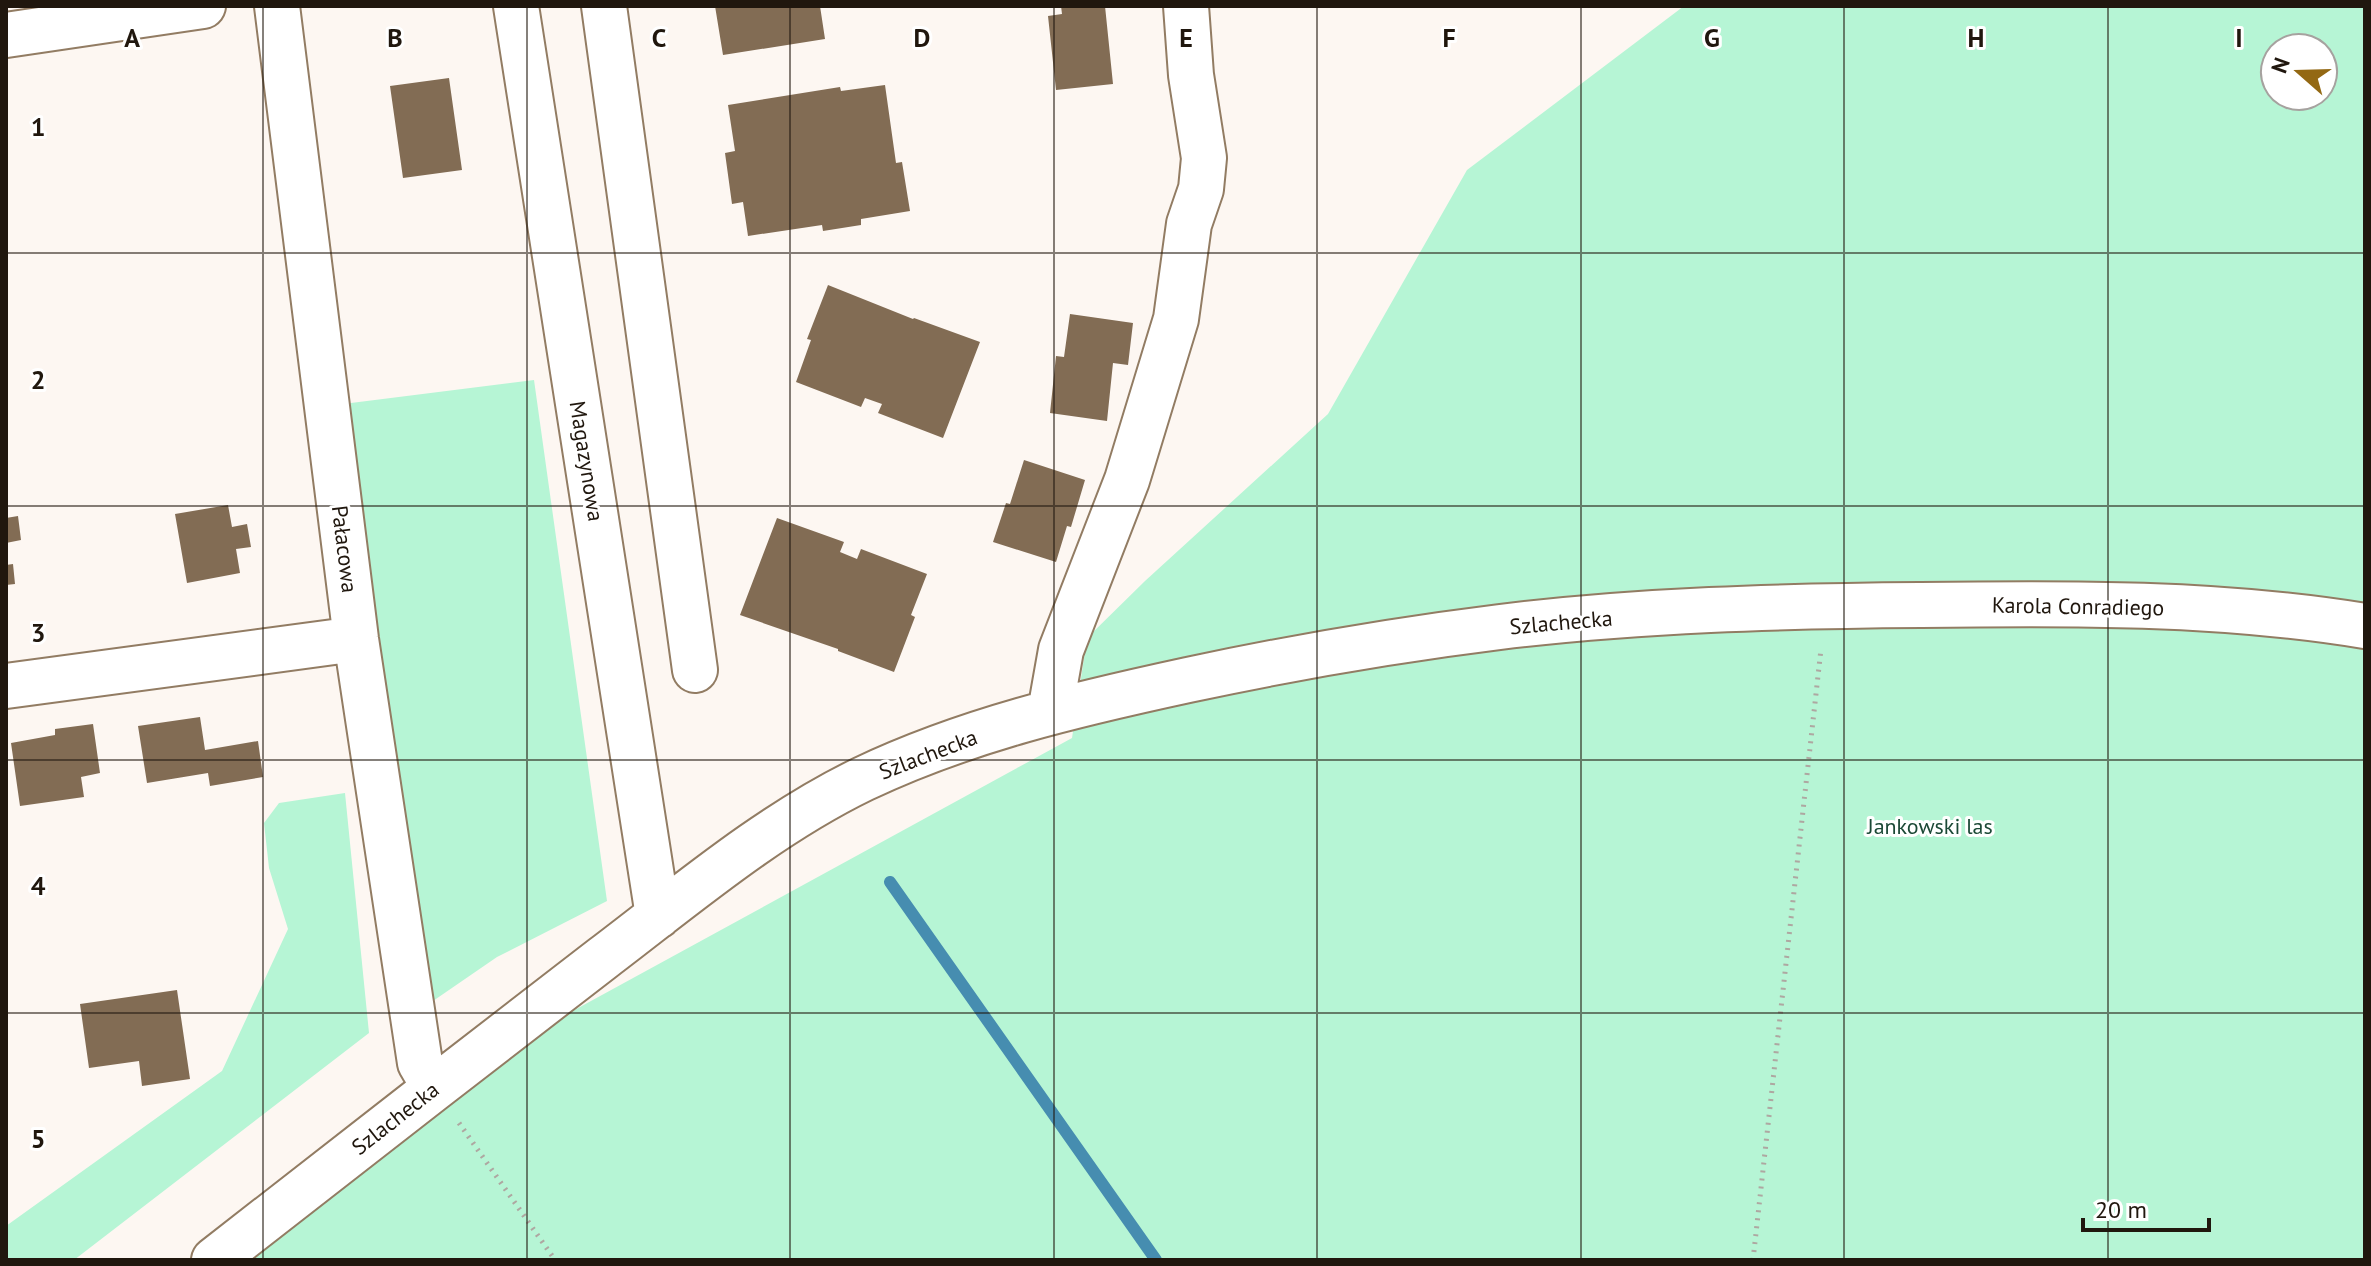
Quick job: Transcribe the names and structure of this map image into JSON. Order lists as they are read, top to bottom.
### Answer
{
  "streets": {
    "street": [
      "Magazynowa",
      "Pałacowa",
      "Karola Conradiego",
      "Szlachecka"
    ]
  },
  "crossings": [
    ["Magazynowa", "Szlachecka"],
    ["Pałacowa", "Szlachecka"],
    ["Karola Conradiego", "Szlachecka"]
  ],
  "parks": ["Jankowski las"],
  "scale_bar": "20 m",
  "north": "left",
  "grid": {
    "columns": [
      "A",
      "B",
      "C",
      "D",
      "E",
      "F",
      "G",
      "H",
      "I"
    ],
    "rows": [
      "1",
      "2",
      "3",
      "4",
      "5"
    ]
  }
}
